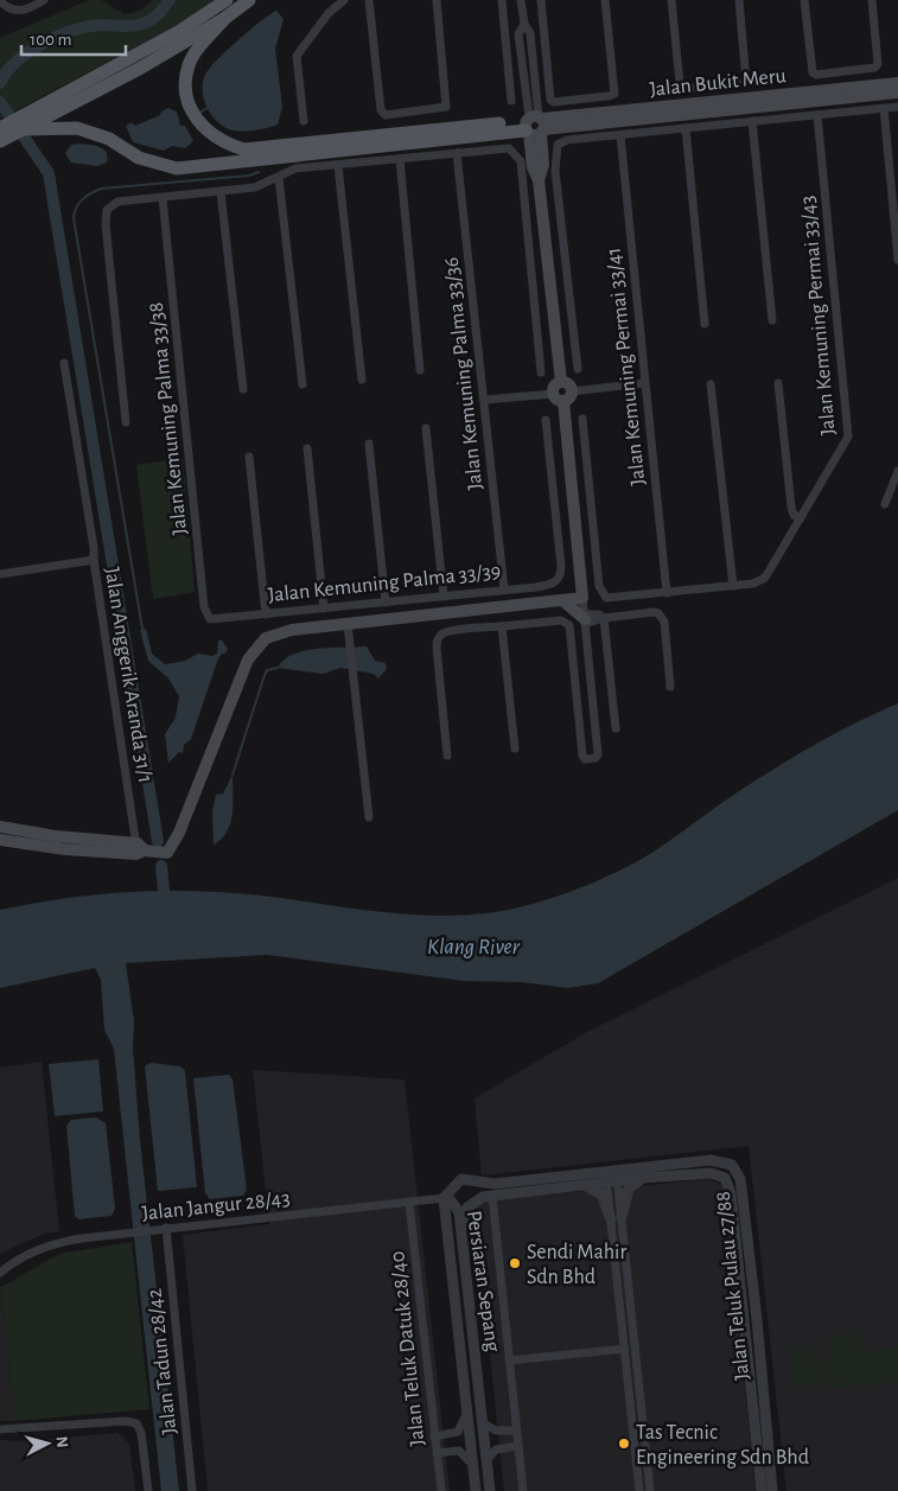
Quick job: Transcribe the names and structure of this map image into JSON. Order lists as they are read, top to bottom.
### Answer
{
  "streets": {
    "main road": ["Jalan Bukit Meru", "Jalan Kemuning Palma 33/39"],
    "street": [
      "Jalan Kemuning Permai 33/43",
      "Jalan Kemuning Permai 33/41",
      "Jalan Kemuning Palma 33/36",
      "Jalan Kemuning Palma 33/38",
      "Jalan Anggerik Aranda 31/1",
      "Jalan Jangur 28/43",
      "Persiaran Sepang",
      "Jalan Teluk Pulau 27/88",
      "Jalan Teluk Datuk 28/40",
      "Jalan Tadun 28/42"
    ]
  },
  "crossings": [
    ["Jalan Kemuning Permai 33/43", "Jalan Kemuning Permai 33/41"],
    ["Jalan Kemuning Palma 33/36", "Jalan Kemuning Palma 33/39"],
    ["Jalan Kemuning Palma 33/38", "Jalan Kemuning Palma 33/39"],
    ["Jalan Kemuning Palma 33/39", "Jalan Anggerik Aranda 31/1"],
    ["Jalan Jangur 28/43", "Persiaran Sepang"],
    ["Jalan Jangur 28/43", "Jalan Teluk Pulau 27/88"],
    ["Jalan Jangur 28/43", "Jalan Teluk Datuk 28/40"],
    ["Jalan Jangur 28/43", "Jalan Tadun 28/42"],
    ["Persiaran Sepang", "Jalan Teluk Pulau 27/88"]
  ],
  "water": ["Klang River"],
  "places": ["Sendi Mahir Sdn Bhd", "Tas Tecnic Engineering Sdn Bhd"],
  "scale_bar": "100 m",
  "north": "right"
}
